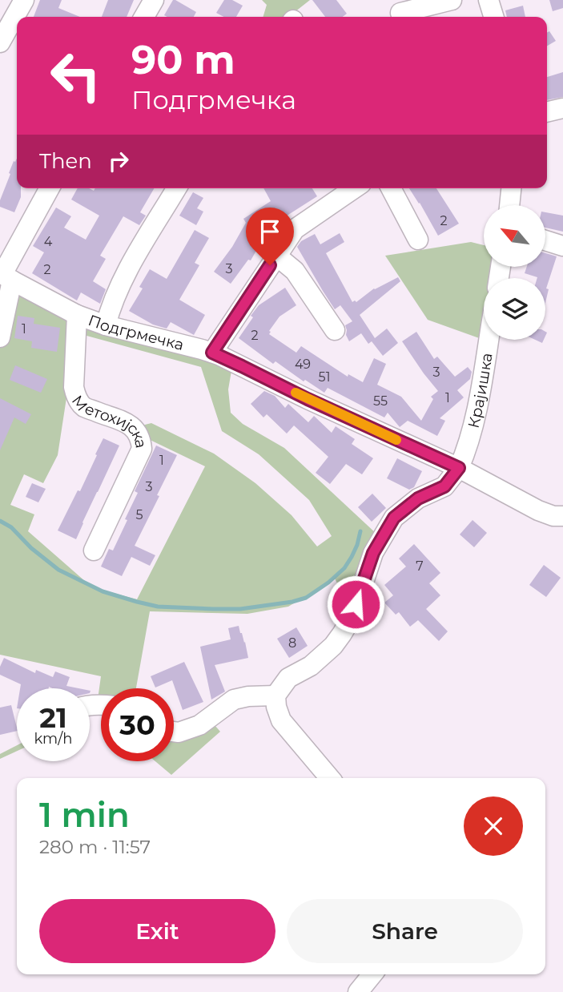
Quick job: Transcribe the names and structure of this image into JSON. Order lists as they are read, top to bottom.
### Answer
{
  "streets": {
    "street": ["Подгрмечка", "Крајишка", "Метохијска"]
  },
  "crossings": [
    ["Подгрмечка", "Крајишка"],
    ["Подгрмечка", "Метохијска"]
  ],
  "house_numbers": [
    "2",
    "4",
    "3",
    "2",
    "1",
    "2",
    "49",
    "3",
    "51",
    "1",
    "55",
    "1",
    "3",
    "5",
    "7",
    "8"
  ],
  "north": "top left",
  "page": {
    "turn": ["90 m", "Подгрмечка"],
    "then": "Then",
    "speed": "21 km/h",
    "limit": "30",
    "heading": ["1 min", "280 m · 11:57"],
    "buttons": ["Exit", "Share"]
  }
}
